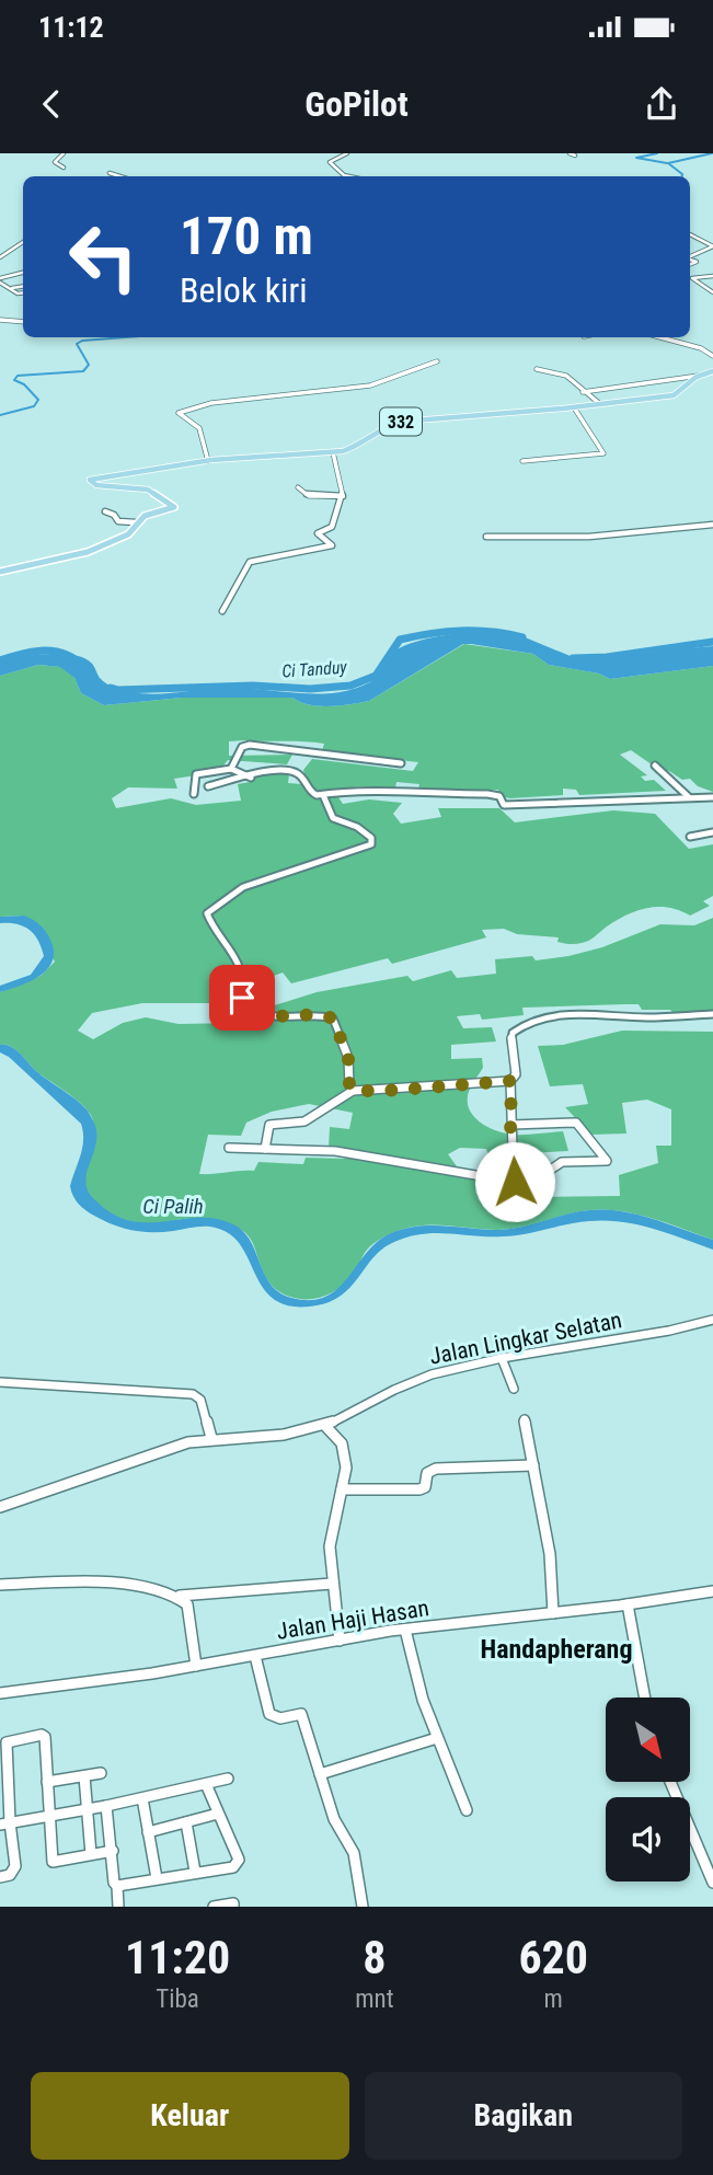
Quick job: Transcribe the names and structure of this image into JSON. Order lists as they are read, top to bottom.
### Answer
{
  "streets": {
    "main road": ["332"],
    "street": ["Jalan Lingkar Selatan", "Jalan Haji Hasan"]
  },
  "districts": ["Handapherang"],
  "water": ["Ci Tanduy", "Ci Palih"],
  "north": "bottom right",
  "page": {
    "status": "11:12",
    "header": "GoPilot",
    "turn": ["170 m", "Belok kiri"],
    "eta": [
      "11:20",
      "Tiba",
      "8",
      "mnt",
      "620",
      "m"
    ],
    "buttons": ["Keluar", "Bagikan"]
  }
}
